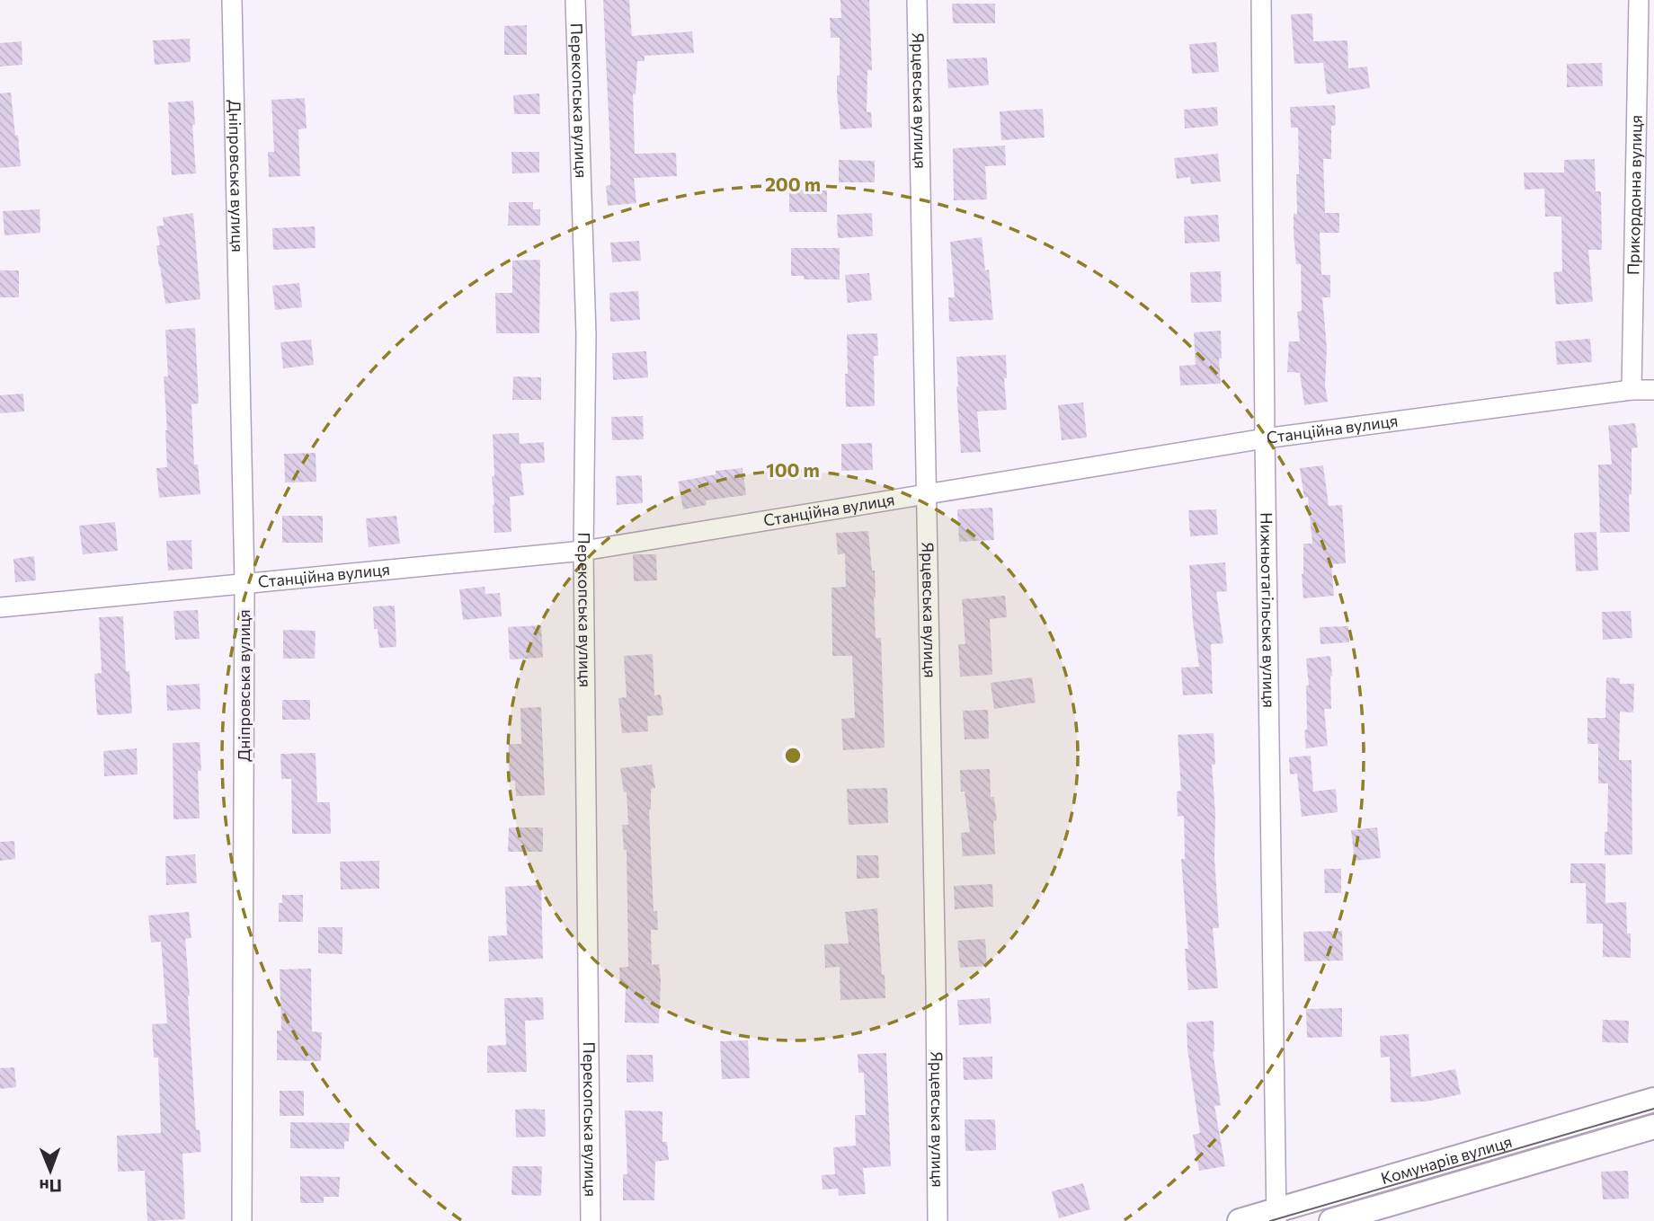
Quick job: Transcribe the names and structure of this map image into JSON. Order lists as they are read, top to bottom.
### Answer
{
  "streets": {
    "street": [
      "Перекопська вулиця",
      "Ярцевська вулиця",
      "Дніпровська вулиця",
      "Прикордонна вулиця",
      "Станційна вулиця",
      "Нижньотагільська вулиця",
      "Комунарів вулиця"
    ]
  },
  "crossings": [
    ["Перекопська вулиця", "Станційна вулиця"],
    ["Ярцевська вулиця", "Станційна вулиця"],
    ["Дніпровська вулиця", "Станційна вулиця"],
    ["Прикордонна вулиця", "Станційна вулиця"],
    ["Станційна вулиця", "Нижньотагільська вулиця"],
    ["Нижньотагільська вулиця", "Комунарів вулиця"]
  ],
  "north": "bottom",
  "rings": ["200 m", "100 m"]
}
